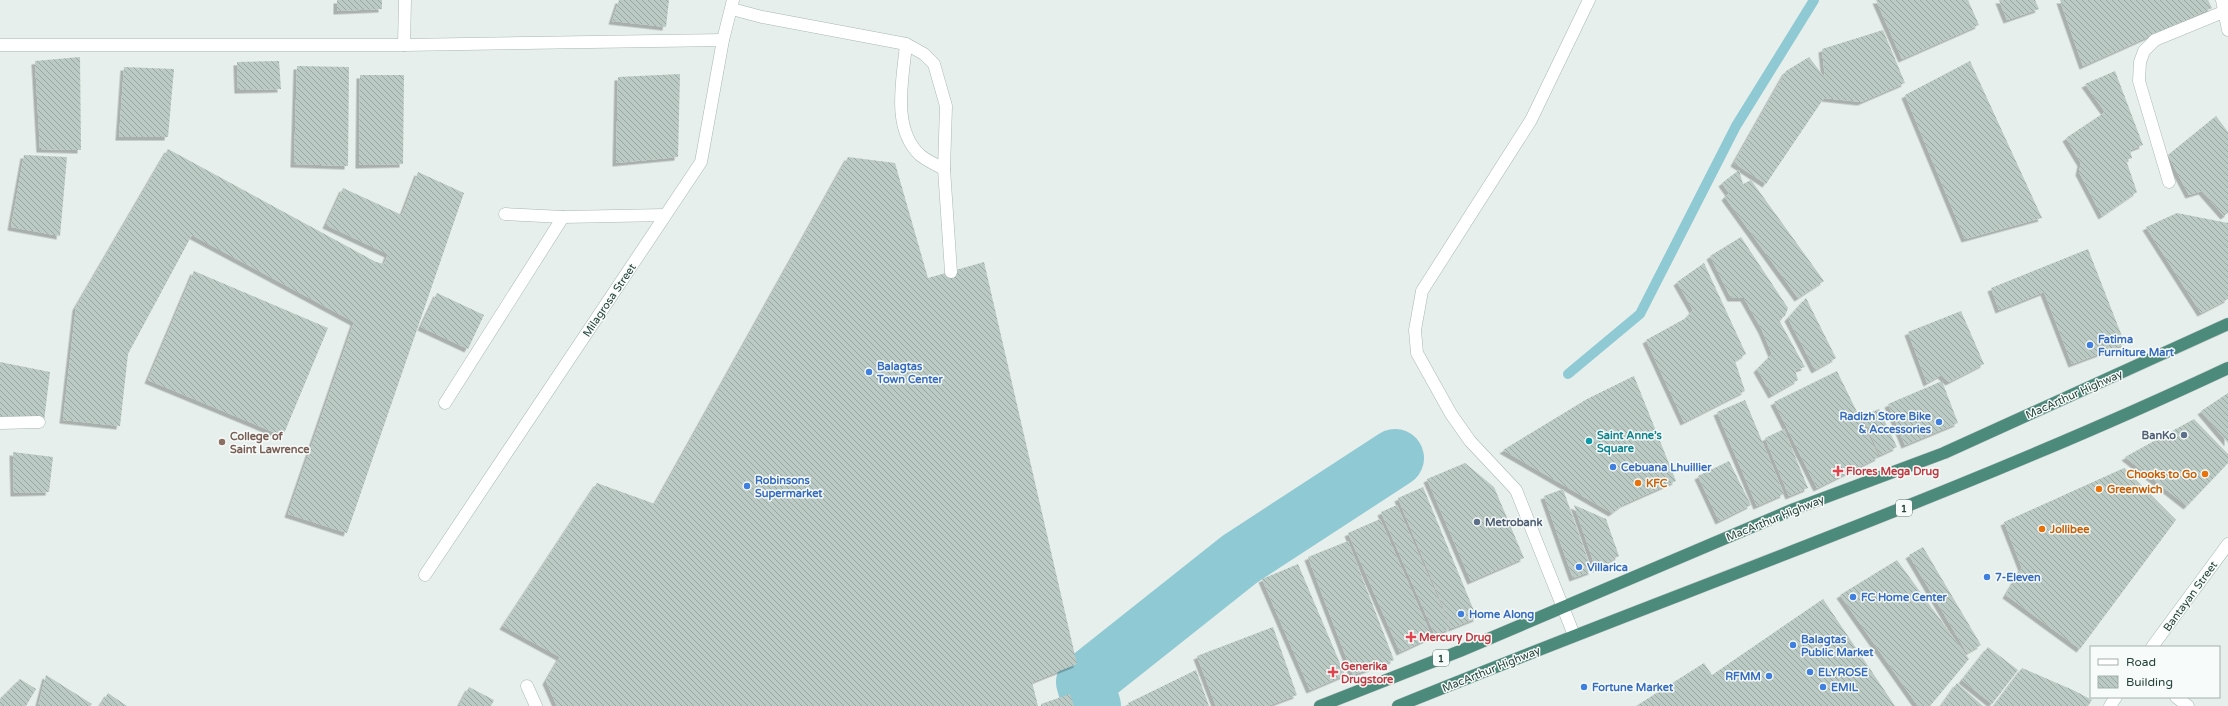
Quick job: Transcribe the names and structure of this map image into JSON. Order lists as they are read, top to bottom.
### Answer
{
  "streets": {
    "highway": ["MacArthur Highway", "1"],
    "street": ["Milagrosa Street", "Bantayan Street"]
  },
  "places": {
    "other": [
      "Fatima Furniture Mart",
      "Balagtas Town Center",
      "Radizh Store Bike & Accessories",
      "BanKo",
      "Saint Anne’s Square",
      "College of Saint Lawrence",
      "Cebuana Lhuillier",
      "Chooks to Go",
      "KFC",
      "Robinsons Supermarket",
      "Greenwich",
      "Metrobank",
      "Jollibee",
      "Villarica",
      "7-Eleven",
      "FC Home Center",
      "Home Along",
      "Balagtas Public Market",
      "ELYROSE",
      "RFMM",
      "Fortune Market",
      "EMIL"
    ],
    "health": ["Flores Mega Drug", "Mercury Drug", "Generika Drugstore"]
  },
  "legend": ["Road", "Building"]
}
